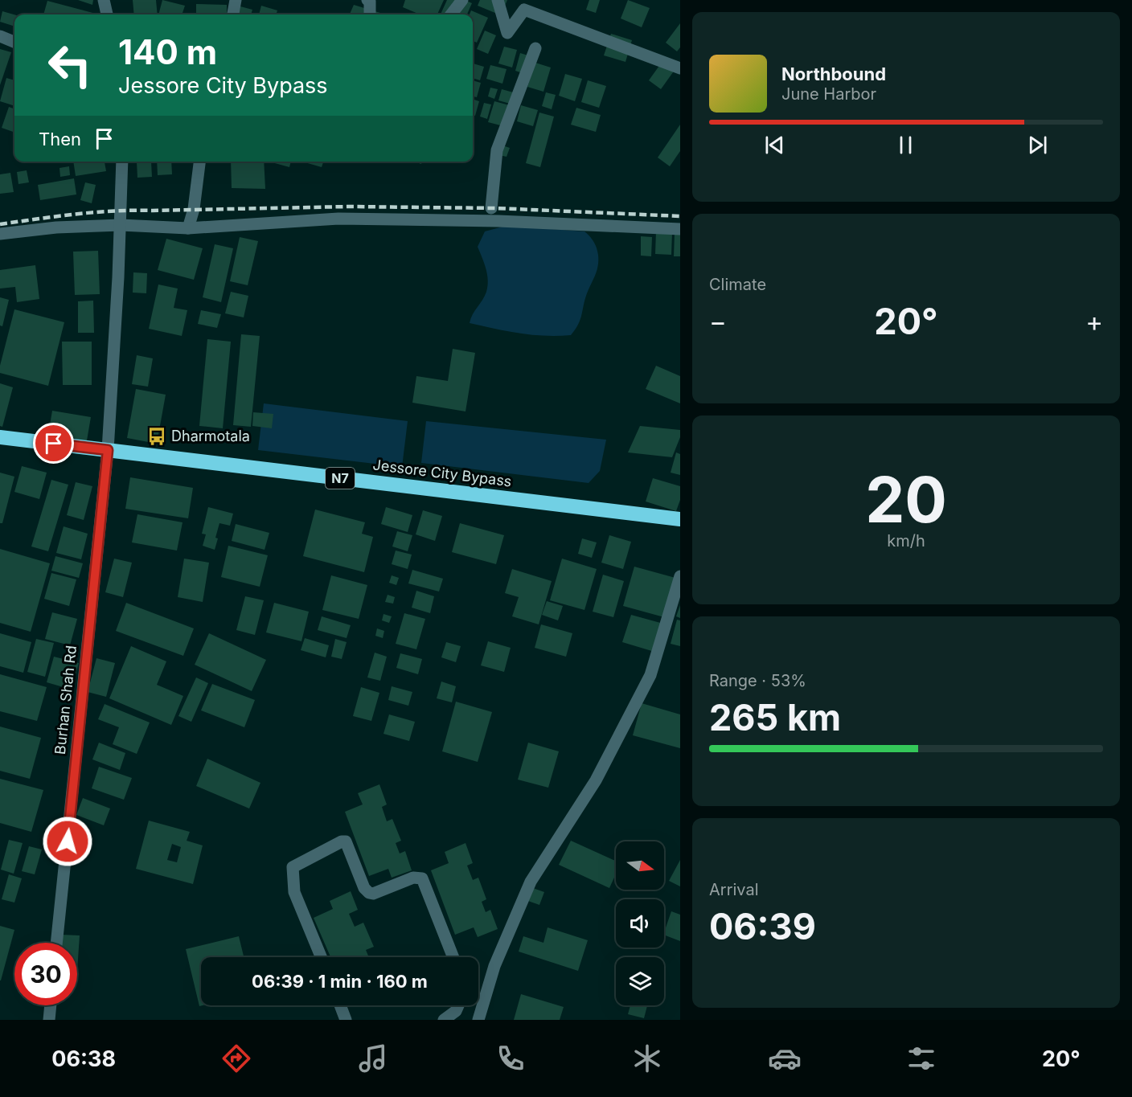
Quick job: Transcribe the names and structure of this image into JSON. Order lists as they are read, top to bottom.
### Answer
{
  "streets": {
    "highway": ["Jessore City Bypass", "N7"],
    "street": ["Burhan Shah Rd"]
  },
  "crossings": [
    ["Jessore City Bypass", "Burhan Shah Rd"]
  ],
  "places": {
    "bus stop": ["Dharmotala"]
  },
  "north": "right",
  "page": {
    "turn": ["140 m", "Jessore City Bypass"],
    "song": ["Northbound", "June Harbor"],
    "then": "Then",
    "tile": [
      "Climate",
      ["20", "km/h"],
      ["Range · 53%", "265 km"],
      ["Arrival", "06:39"]
    ],
    "heat": ["−", "20°", "+"],
    "limit": "30",
    "trip": "06:39 · 1 min · 160 m",
    "tabs": ["06:38", "20°"]
  }
}
